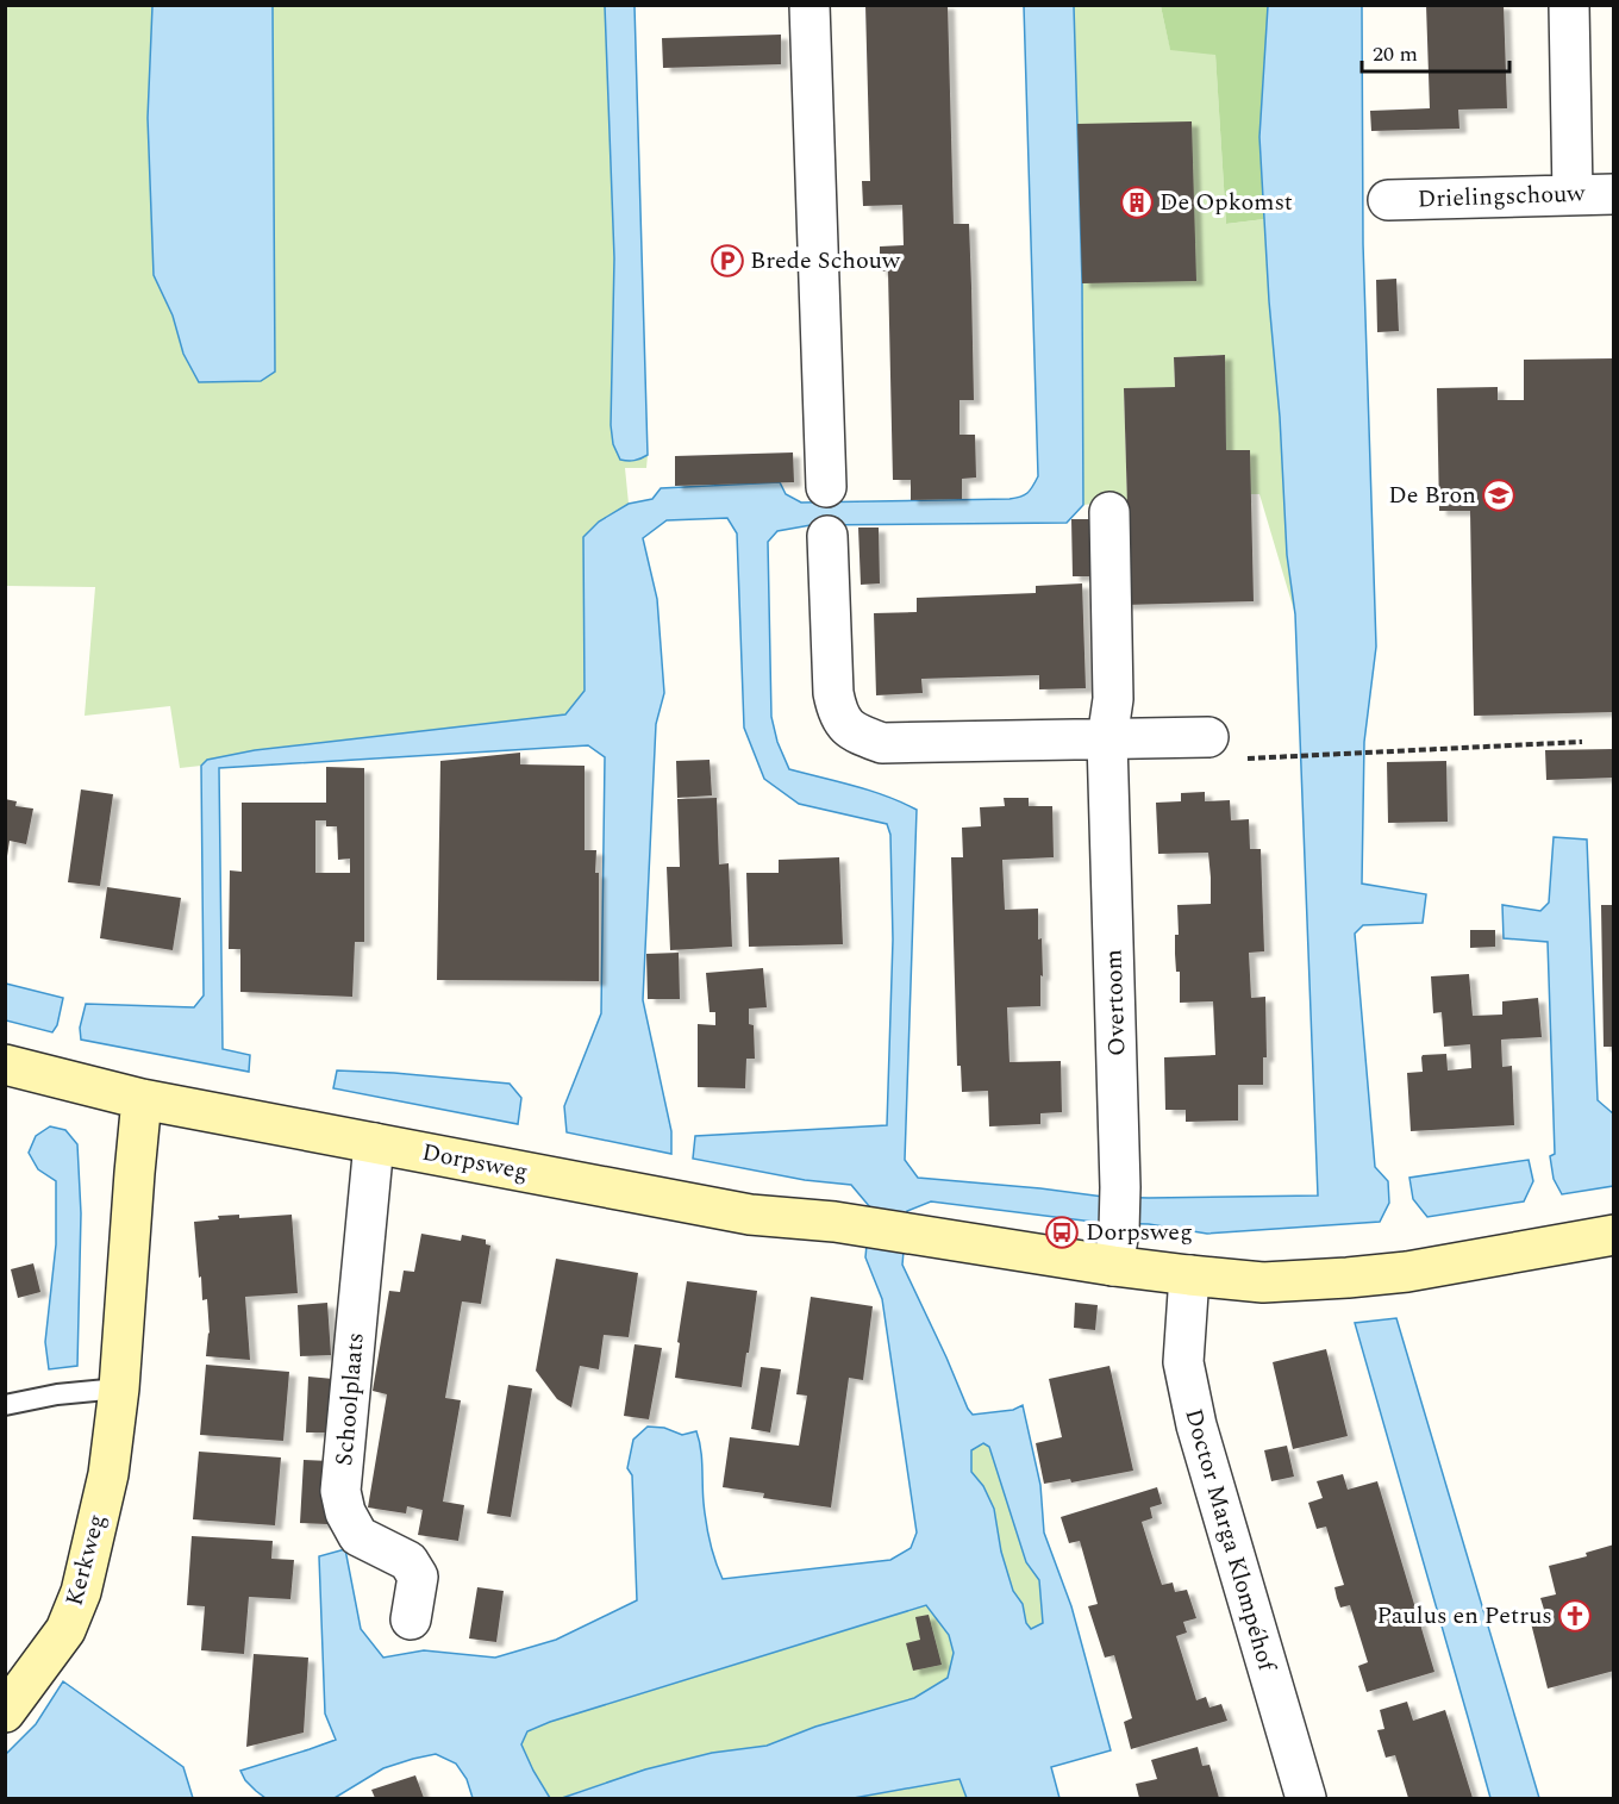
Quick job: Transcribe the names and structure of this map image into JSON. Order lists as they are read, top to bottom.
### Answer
{
  "streets": {
    "street": [
      "Drielingschouw",
      "Overtoom",
      "Dorpsweg",
      "Schoolplaats",
      "Doctor Marga Klompéhof",
      "Kerkweg"
    ]
  },
  "crossings": [
    ["Overtoom", "Dorpsweg"],
    ["Dorpsweg", "Schoolplaats"],
    ["Dorpsweg", "Doctor Marga Klompéhof"],
    ["Dorpsweg", "Kerkweg"]
  ],
  "places": {
    "building": ["De Opkomst"],
    "parking": ["Brede Schouw"],
    "school or university": ["De Bron"],
    "bus stop": ["Dorpsweg"],
    "church": ["Paulus en Petrus"]
  },
  "scale_bar": "20 m"
}
